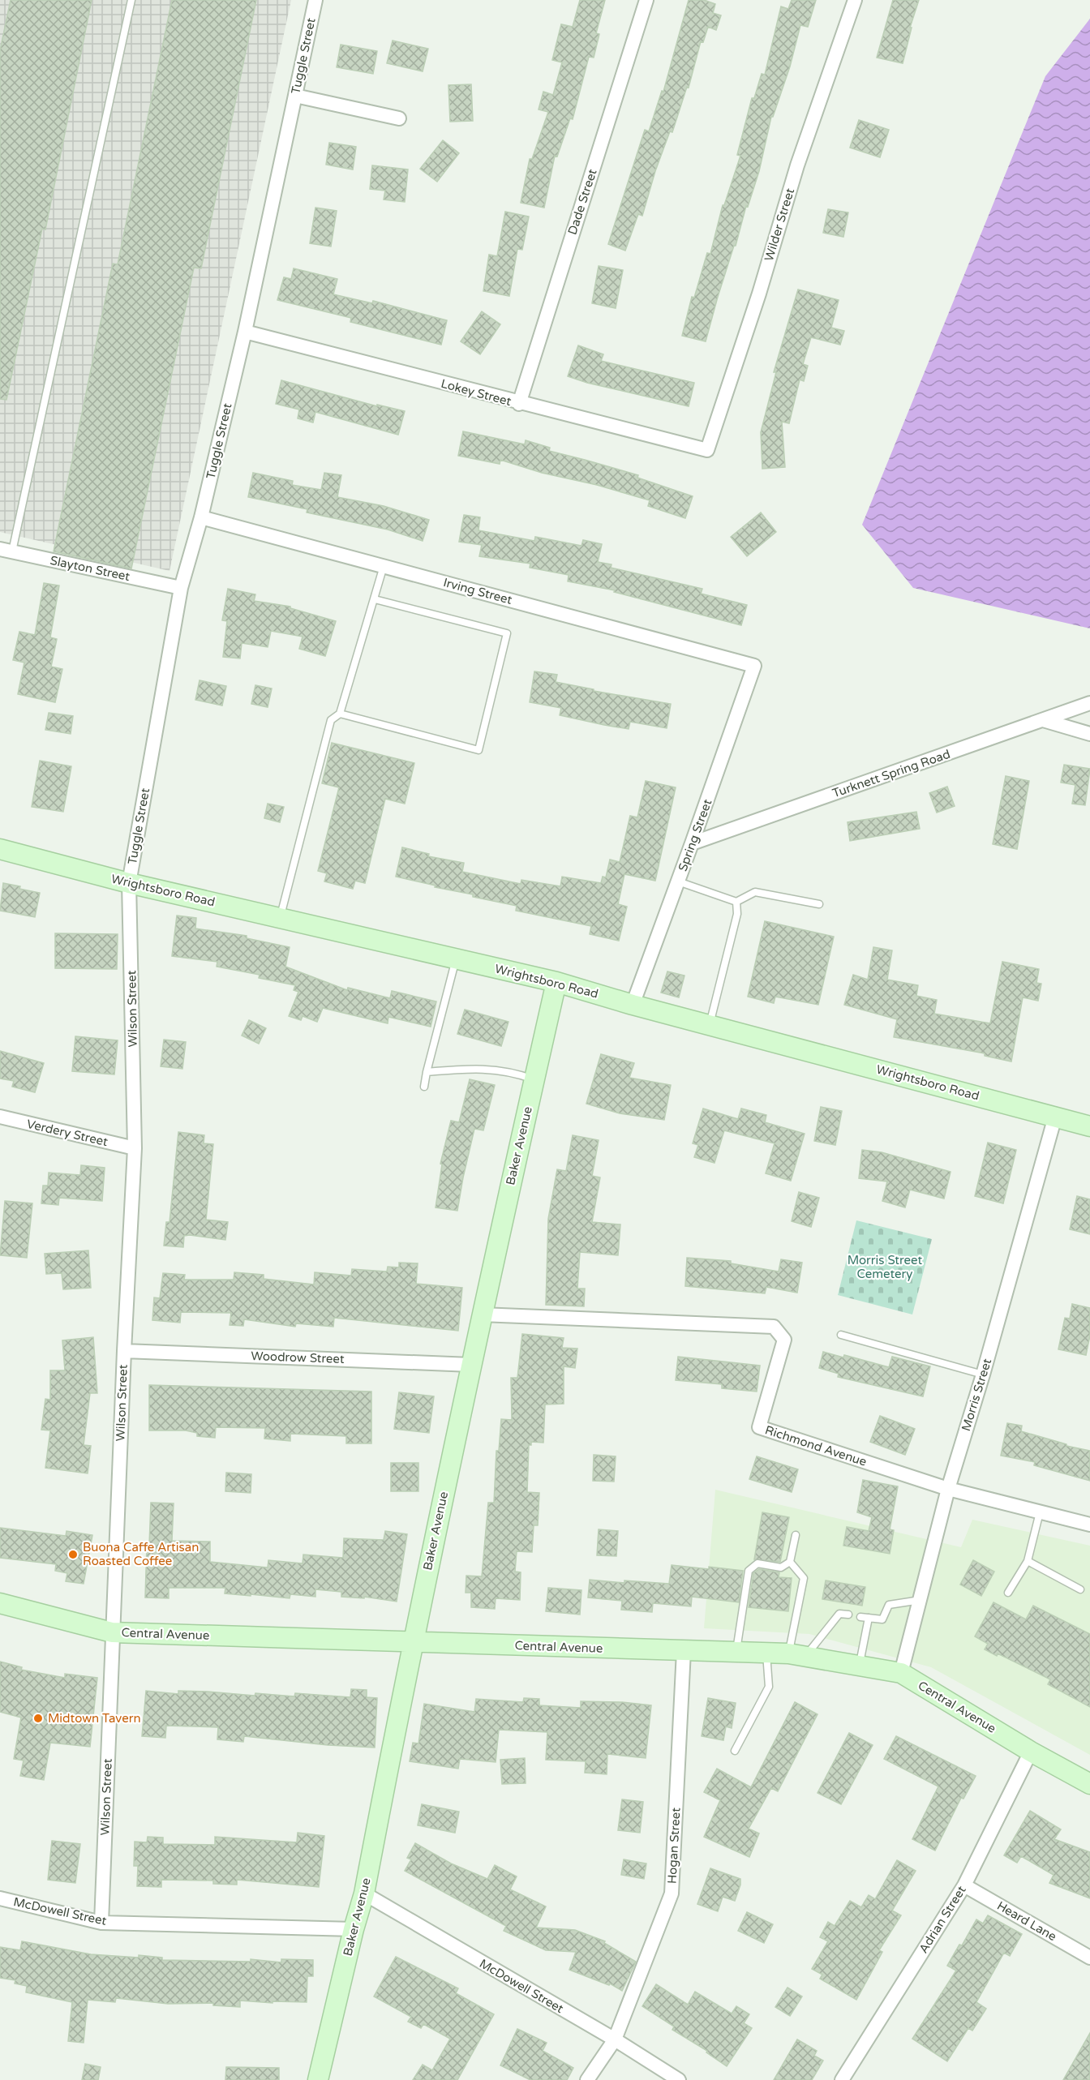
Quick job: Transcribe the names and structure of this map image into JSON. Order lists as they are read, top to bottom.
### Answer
{
  "streets": {
    "main road": ["Wrightsboro Road", "Baker Avenue", "Central Avenue"],
    "street": [
      "Tuggle Street",
      "Dade Street",
      "Wilder Street",
      "Lokey Street",
      "Slayton Street",
      "Irving Street",
      "Turknett Spring Road",
      "Spring Street",
      "Wilson Street",
      "Verdery Street",
      "Woodrow Street",
      "Morris Street",
      "Richmond Avenue",
      "Hogan Street",
      "McDowell Street",
      "Adrian Street",
      "Heard Lane"
    ]
  },
  "crossings": [
    ["Tuggle Street", "Lokey Street"],
    ["Tuggle Street", "Slayton Street"],
    ["Tuggle Street", "Irving Street"],
    ["Tuggle Street", "Wrightsboro Road"],
    ["Tuggle Street", "Wilson Street"],
    ["Dade Street", "Lokey Street"],
    ["Wilder Street", "Lokey Street"],
    ["Irving Street", "Spring Street"],
    ["Turknett Spring Road", "Spring Street"],
    ["Spring Street", "Wrightsboro Road"],
    ["Wrightsboro Road", "Wilson Street"],
    ["Wrightsboro Road", "Baker Avenue"],
    ["Wrightsboro Road", "Morris Street"],
    ["Wilson Street", "Verdery Street"],
    ["Wilson Street", "Woodrow Street"],
    ["Wilson Street", "Central Avenue"],
    ["Wilson Street", "McDowell Street"],
    ["Baker Avenue", "Woodrow Street"],
    ["Baker Avenue", "Richmond Avenue"],
    ["Baker Avenue", "Central Avenue"],
    ["Baker Avenue", "McDowell Street"],
    ["Morris Street", "Richmond Avenue"],
    ["Morris Street", "Central Avenue"],
    ["Central Avenue", "Hogan Street"],
    ["Central Avenue", "Adrian Street"],
    ["Hogan Street", "McDowell Street"],
    ["Adrian Street", "Heard Lane"]
  ],
  "parks": ["Morris Street Cemetery"],
  "places": ["Buona Caffe Artisan Roasted Coffee", "Midtown Tavern"]
}
